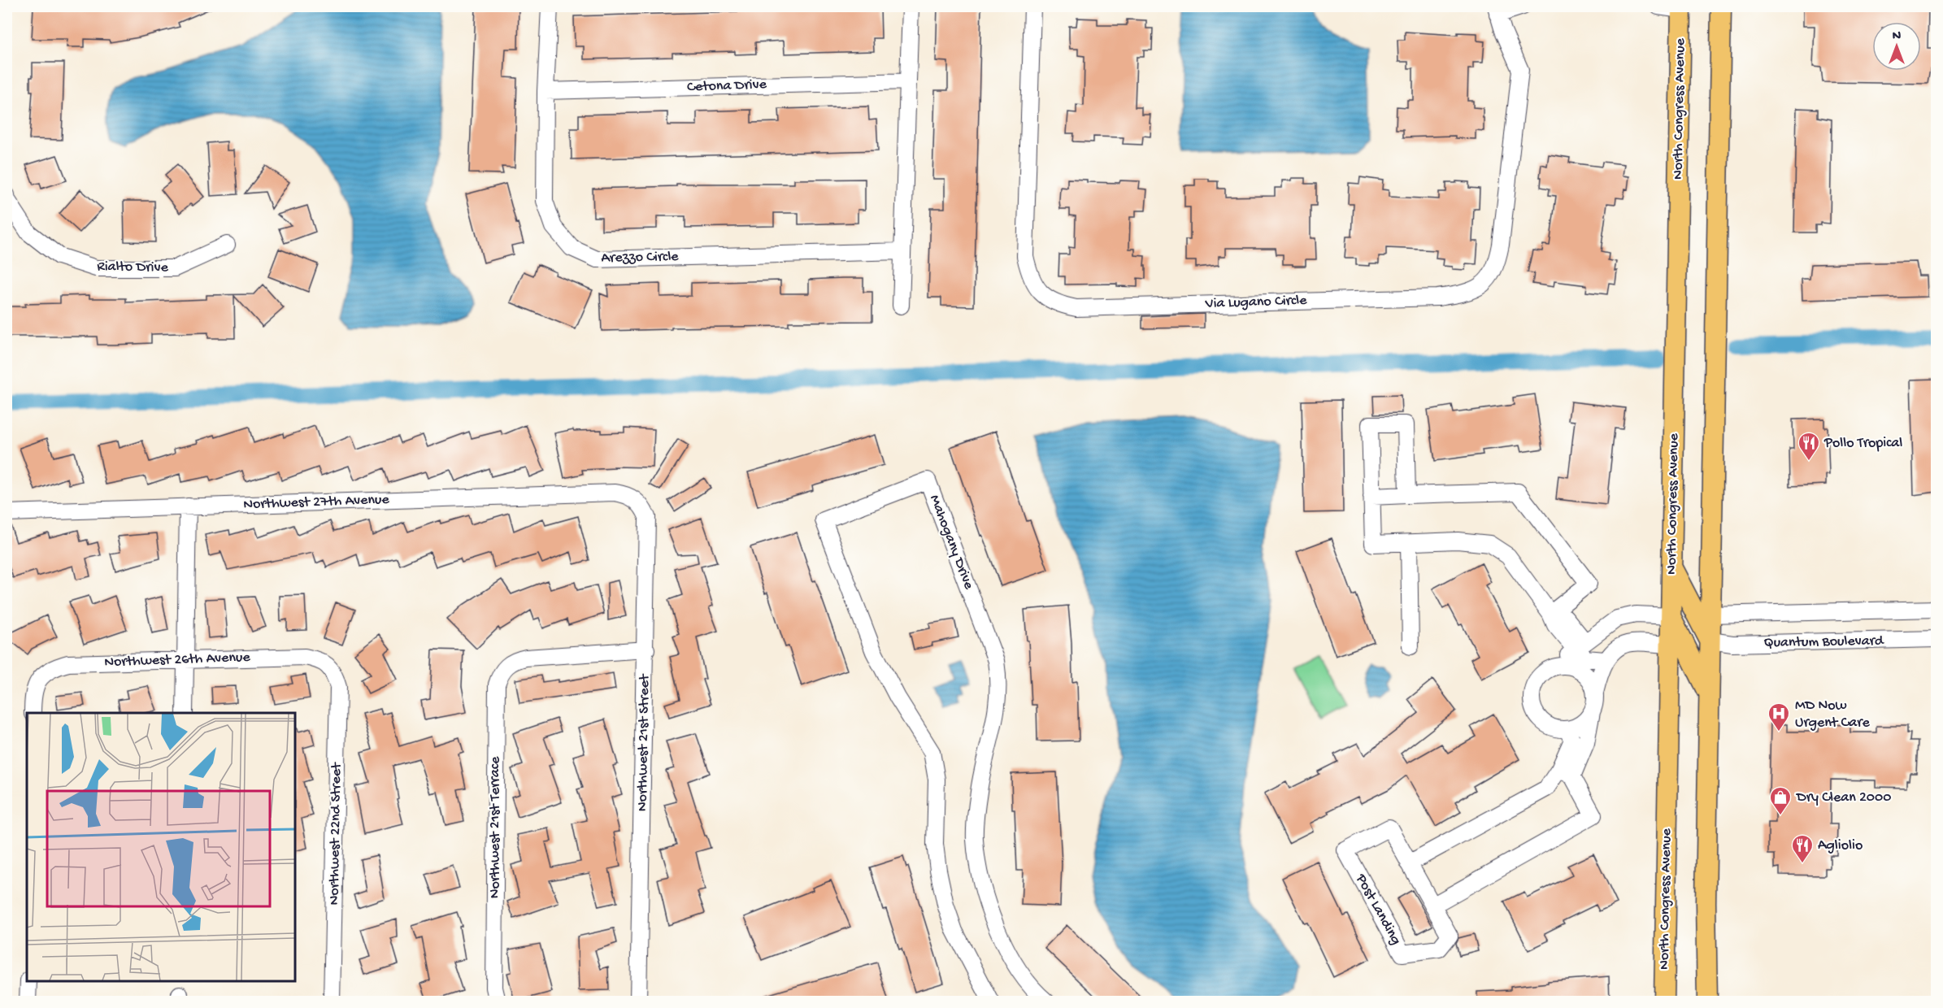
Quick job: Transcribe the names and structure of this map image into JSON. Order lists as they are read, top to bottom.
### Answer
{
  "streets": {
    "main road": ["North Congress Avenue"],
    "street": [
      "Cetona Drive",
      "Arezzo Circle",
      "Rialto Drive",
      "Via Lugano Circle",
      "Northwest 27th Avenue",
      "Mahogany Drive",
      "Quantum Boulevard",
      "Northwest 26th Avenue",
      "Northwest 21st Street",
      "Northwest 21st Terrace",
      "Northwest 22nd Street",
      "Post Landing"
    ]
  },
  "crossings": [
    ["Cetona Drive", "Arezzo Circle"],
    ["Northwest 27th Avenue", "Northwest 21st Street"],
    ["Northwest 26th Avenue", "Northwest 22nd Street"],
    ["Northwest 21st Street", "Northwest 21st Terrace"]
  ],
  "places": {
    "restaurant": ["Pollo Tropical", "Agliolio"],
    "hospital": ["MD Now Urgent Care"],
    "shop": ["Dry Clean 2000"]
  },
  "north": "top"
}
